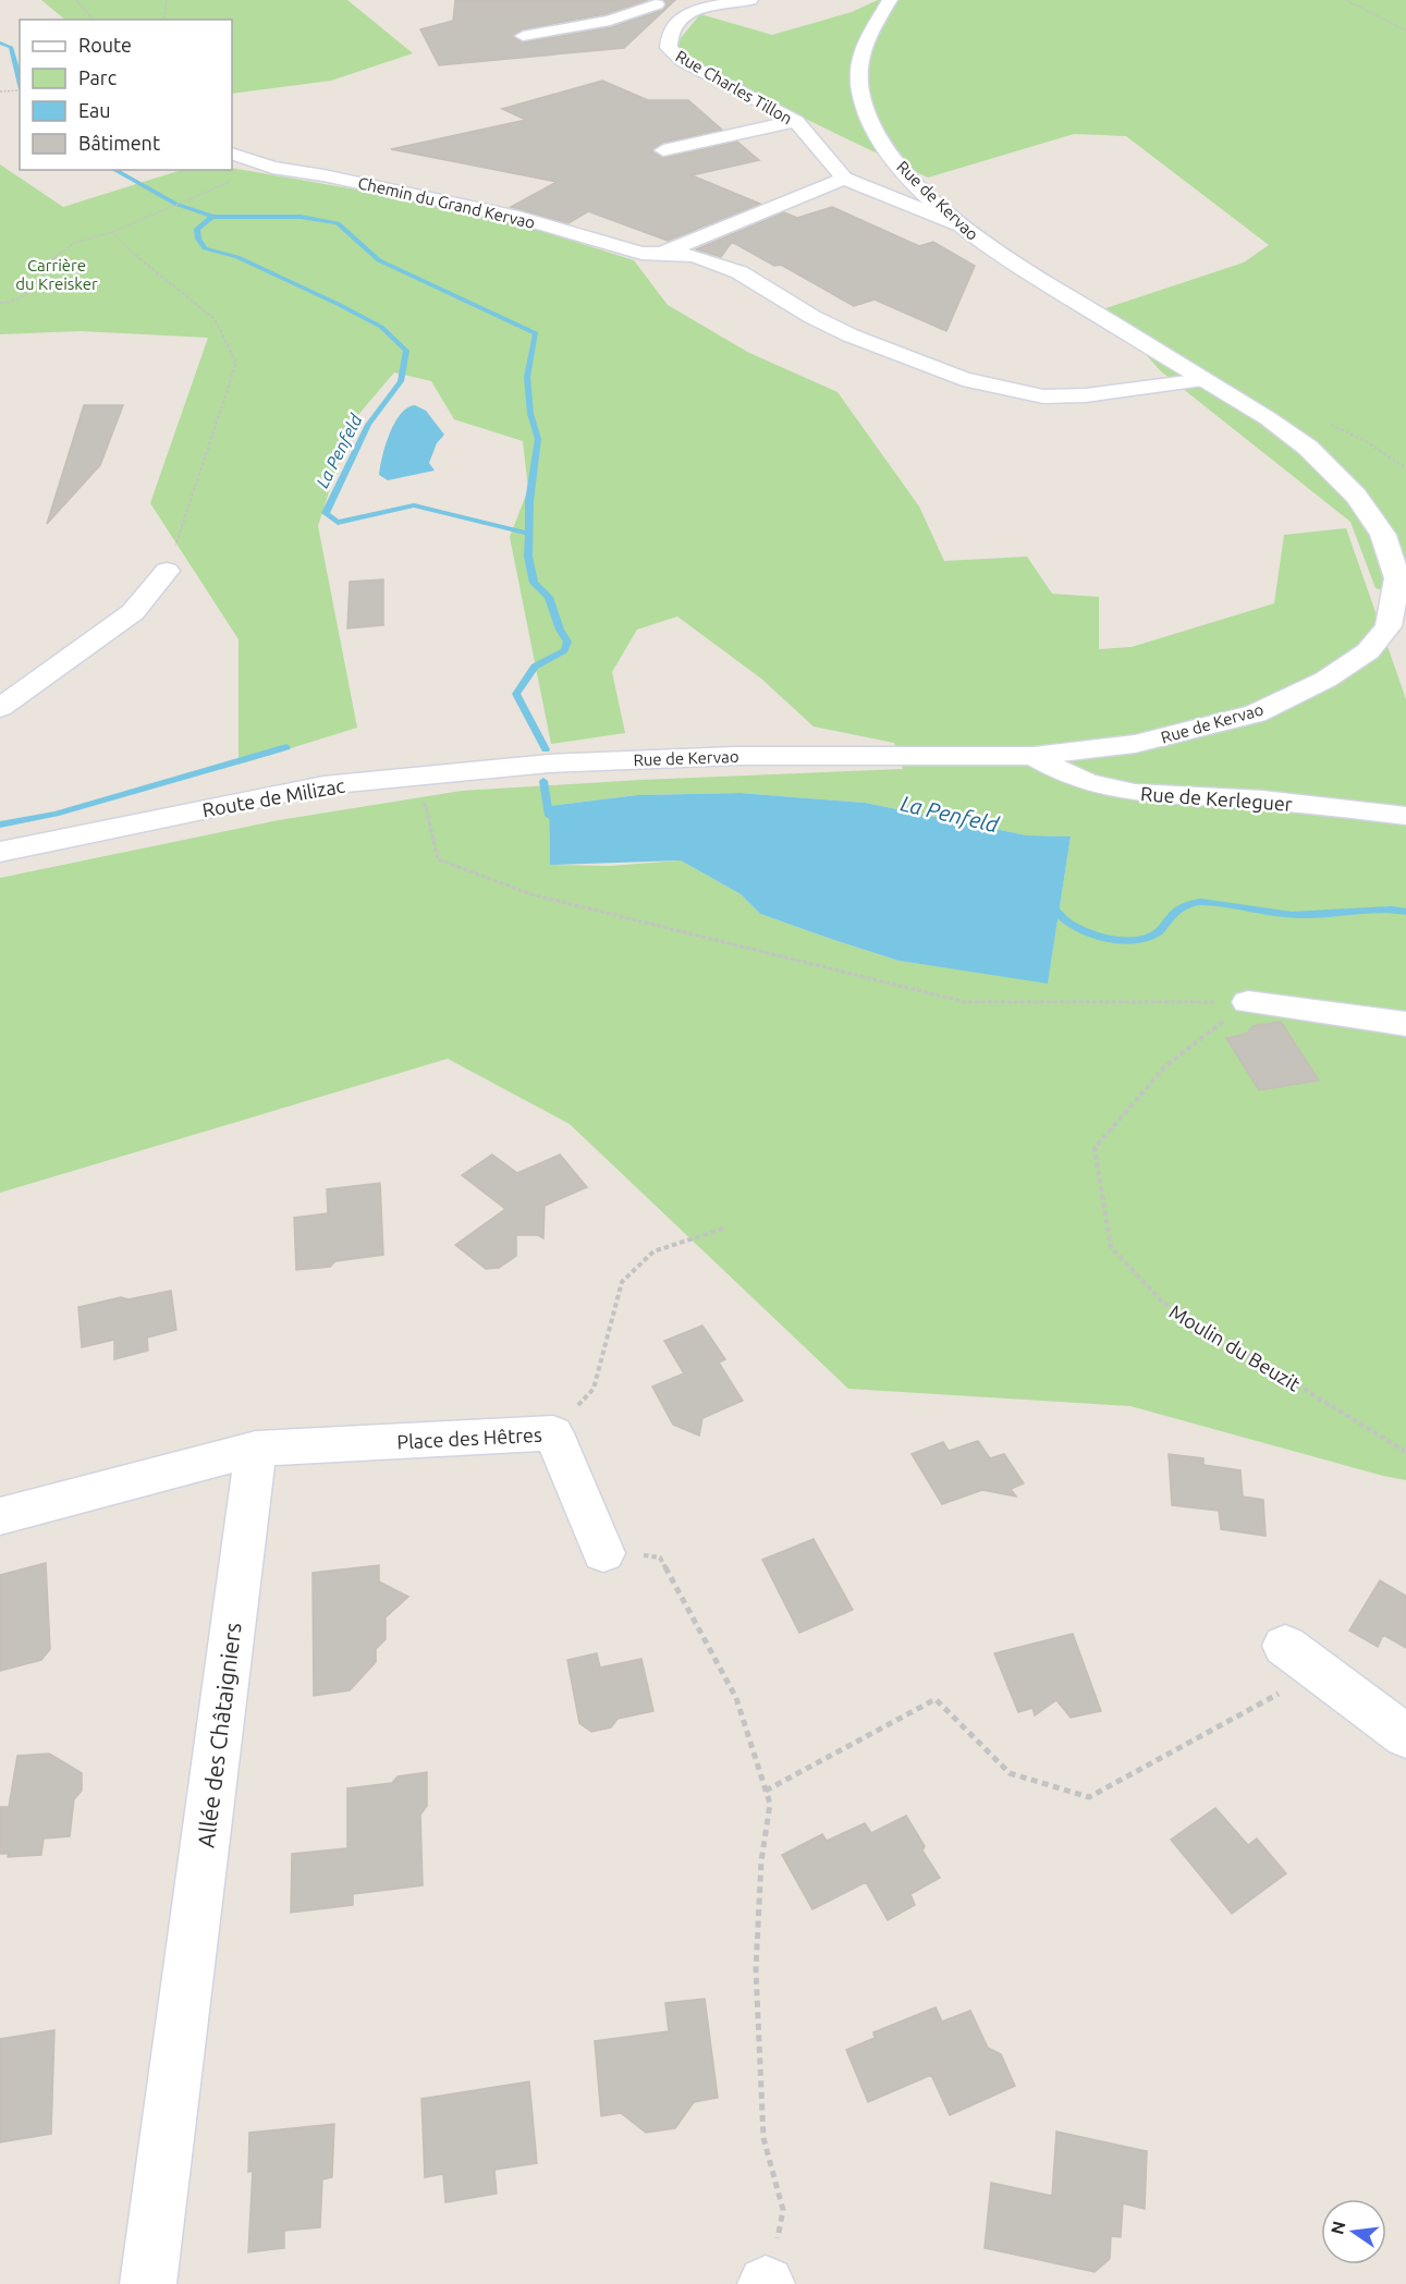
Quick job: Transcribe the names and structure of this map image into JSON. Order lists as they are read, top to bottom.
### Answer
{
  "streets": {
    "street": [
      "Rue Charles Tillon",
      "Rue de Kervao",
      "Chemin du Grand Kervao",
      "Route de Milizac",
      "Rue de Kerleguer",
      "Place des Hêtres",
      "Allée des Châtaigniers"
    ],
    "path": ["Moulin du Beuzit"]
  },
  "crossings": [
    ["Rue de Kervao", "Chemin du Grand Kervao"],
    ["Rue de Kervao", "Route de Milizac"],
    ["Rue de Kervao", "Rue de Kerleguer"],
    ["Place des Hêtres", "Allée des Châtaigniers"]
  ],
  "water": ["La Penfeld"],
  "parks": ["Carrière du Kreisker"],
  "legend": [
    "Route",
    "Parc",
    "Eau",
    "Bâtiment"
  ],
  "north": "left"
}
